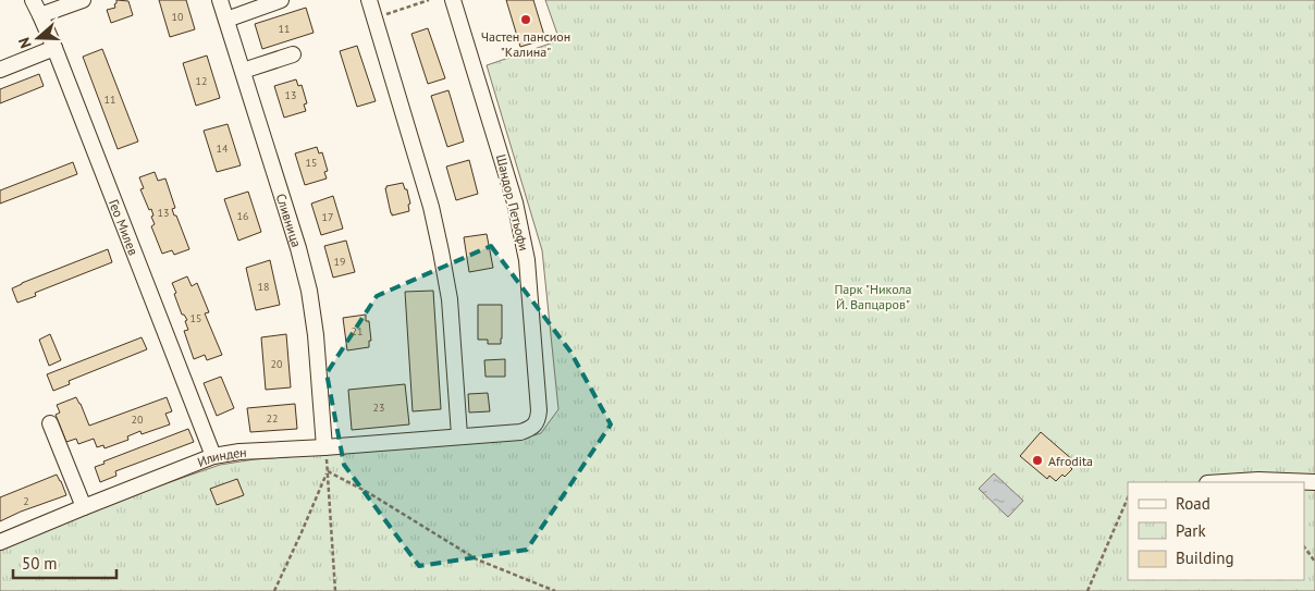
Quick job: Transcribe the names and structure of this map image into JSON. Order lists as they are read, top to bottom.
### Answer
{
  "streets": {
    "street": [
      "Шандор Петьофи",
      "Сливница",
      "Гео Милев",
      "Илинден"
    ]
  },
  "crossings": [
    ["Шандор Петьофи", "Илинден"],
    ["Сливница", "Илинден"],
    ["Гео Милев", "Илинден"]
  ],
  "parks": ["Парк \"Никола Й. Вапцаров\""],
  "places": ["Частен пансион \"Калина\"", "Afrodita"],
  "house_numbers": [
    "10",
    "11",
    "12",
    "13",
    "11",
    "14",
    "15",
    "13",
    "16",
    "17",
    "19",
    "18",
    "15",
    "21",
    "20",
    "23",
    "22",
    "20",
    "2"
  ],
  "legend": ["Road", "Park", "Building"],
  "scale_bar": "50 m",
  "north": "left"
}
